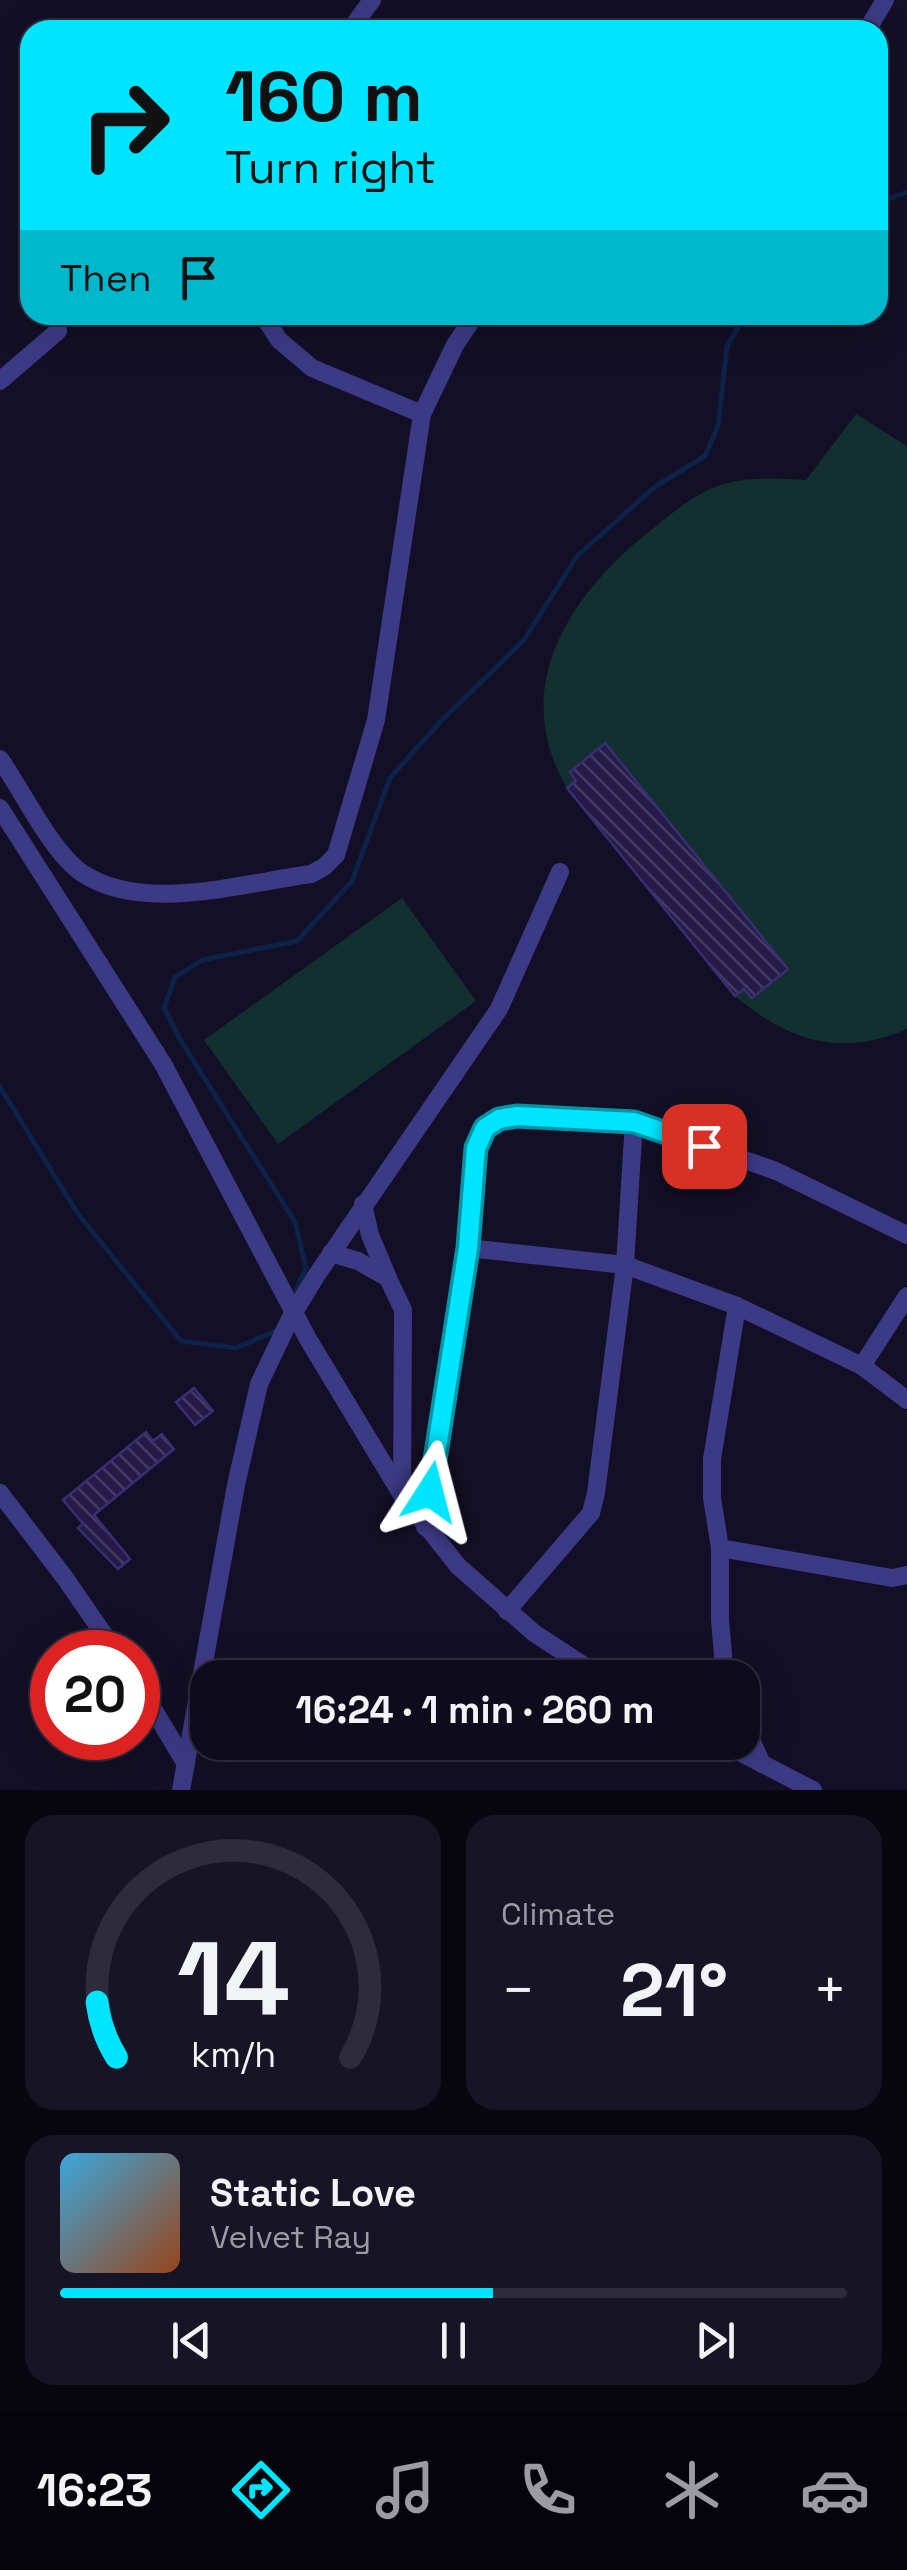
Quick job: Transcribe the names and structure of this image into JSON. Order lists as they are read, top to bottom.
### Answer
{
  "page": {
    "turn": ["160 m", "Turn right"],
    "then": "Then",
    "limit": "20",
    "trip": "16:24 · 1 min · 260 m",
    "tile": "Climate",
    "heat": ["−", "21°", "+"],
    "song": ["Static Love", "Velvet Ray"],
    "tabs": "16:23",
    "gauge": ["14", "km/h"]
  }
}
